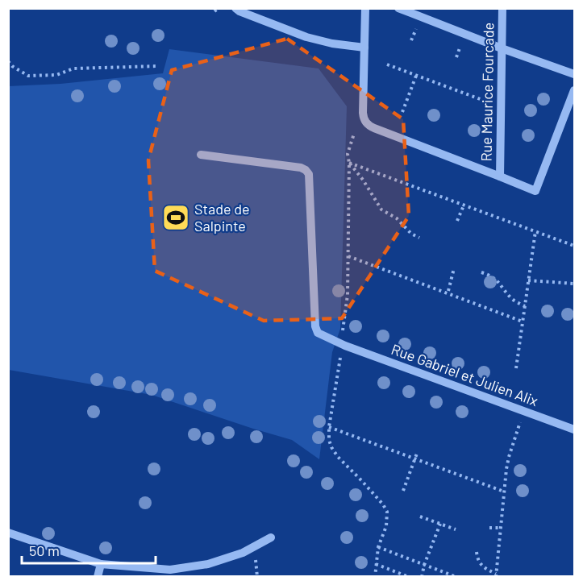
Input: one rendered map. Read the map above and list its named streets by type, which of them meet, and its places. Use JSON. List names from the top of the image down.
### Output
{
  "streets": {
    "street": ["Rue Maurice Fourcade", "Rue Gabriel et Julien Alix"]
  },
  "places": {
    "sports": ["Stade de Salpinte"]
  },
  "scale_bar": "50 m"
}
